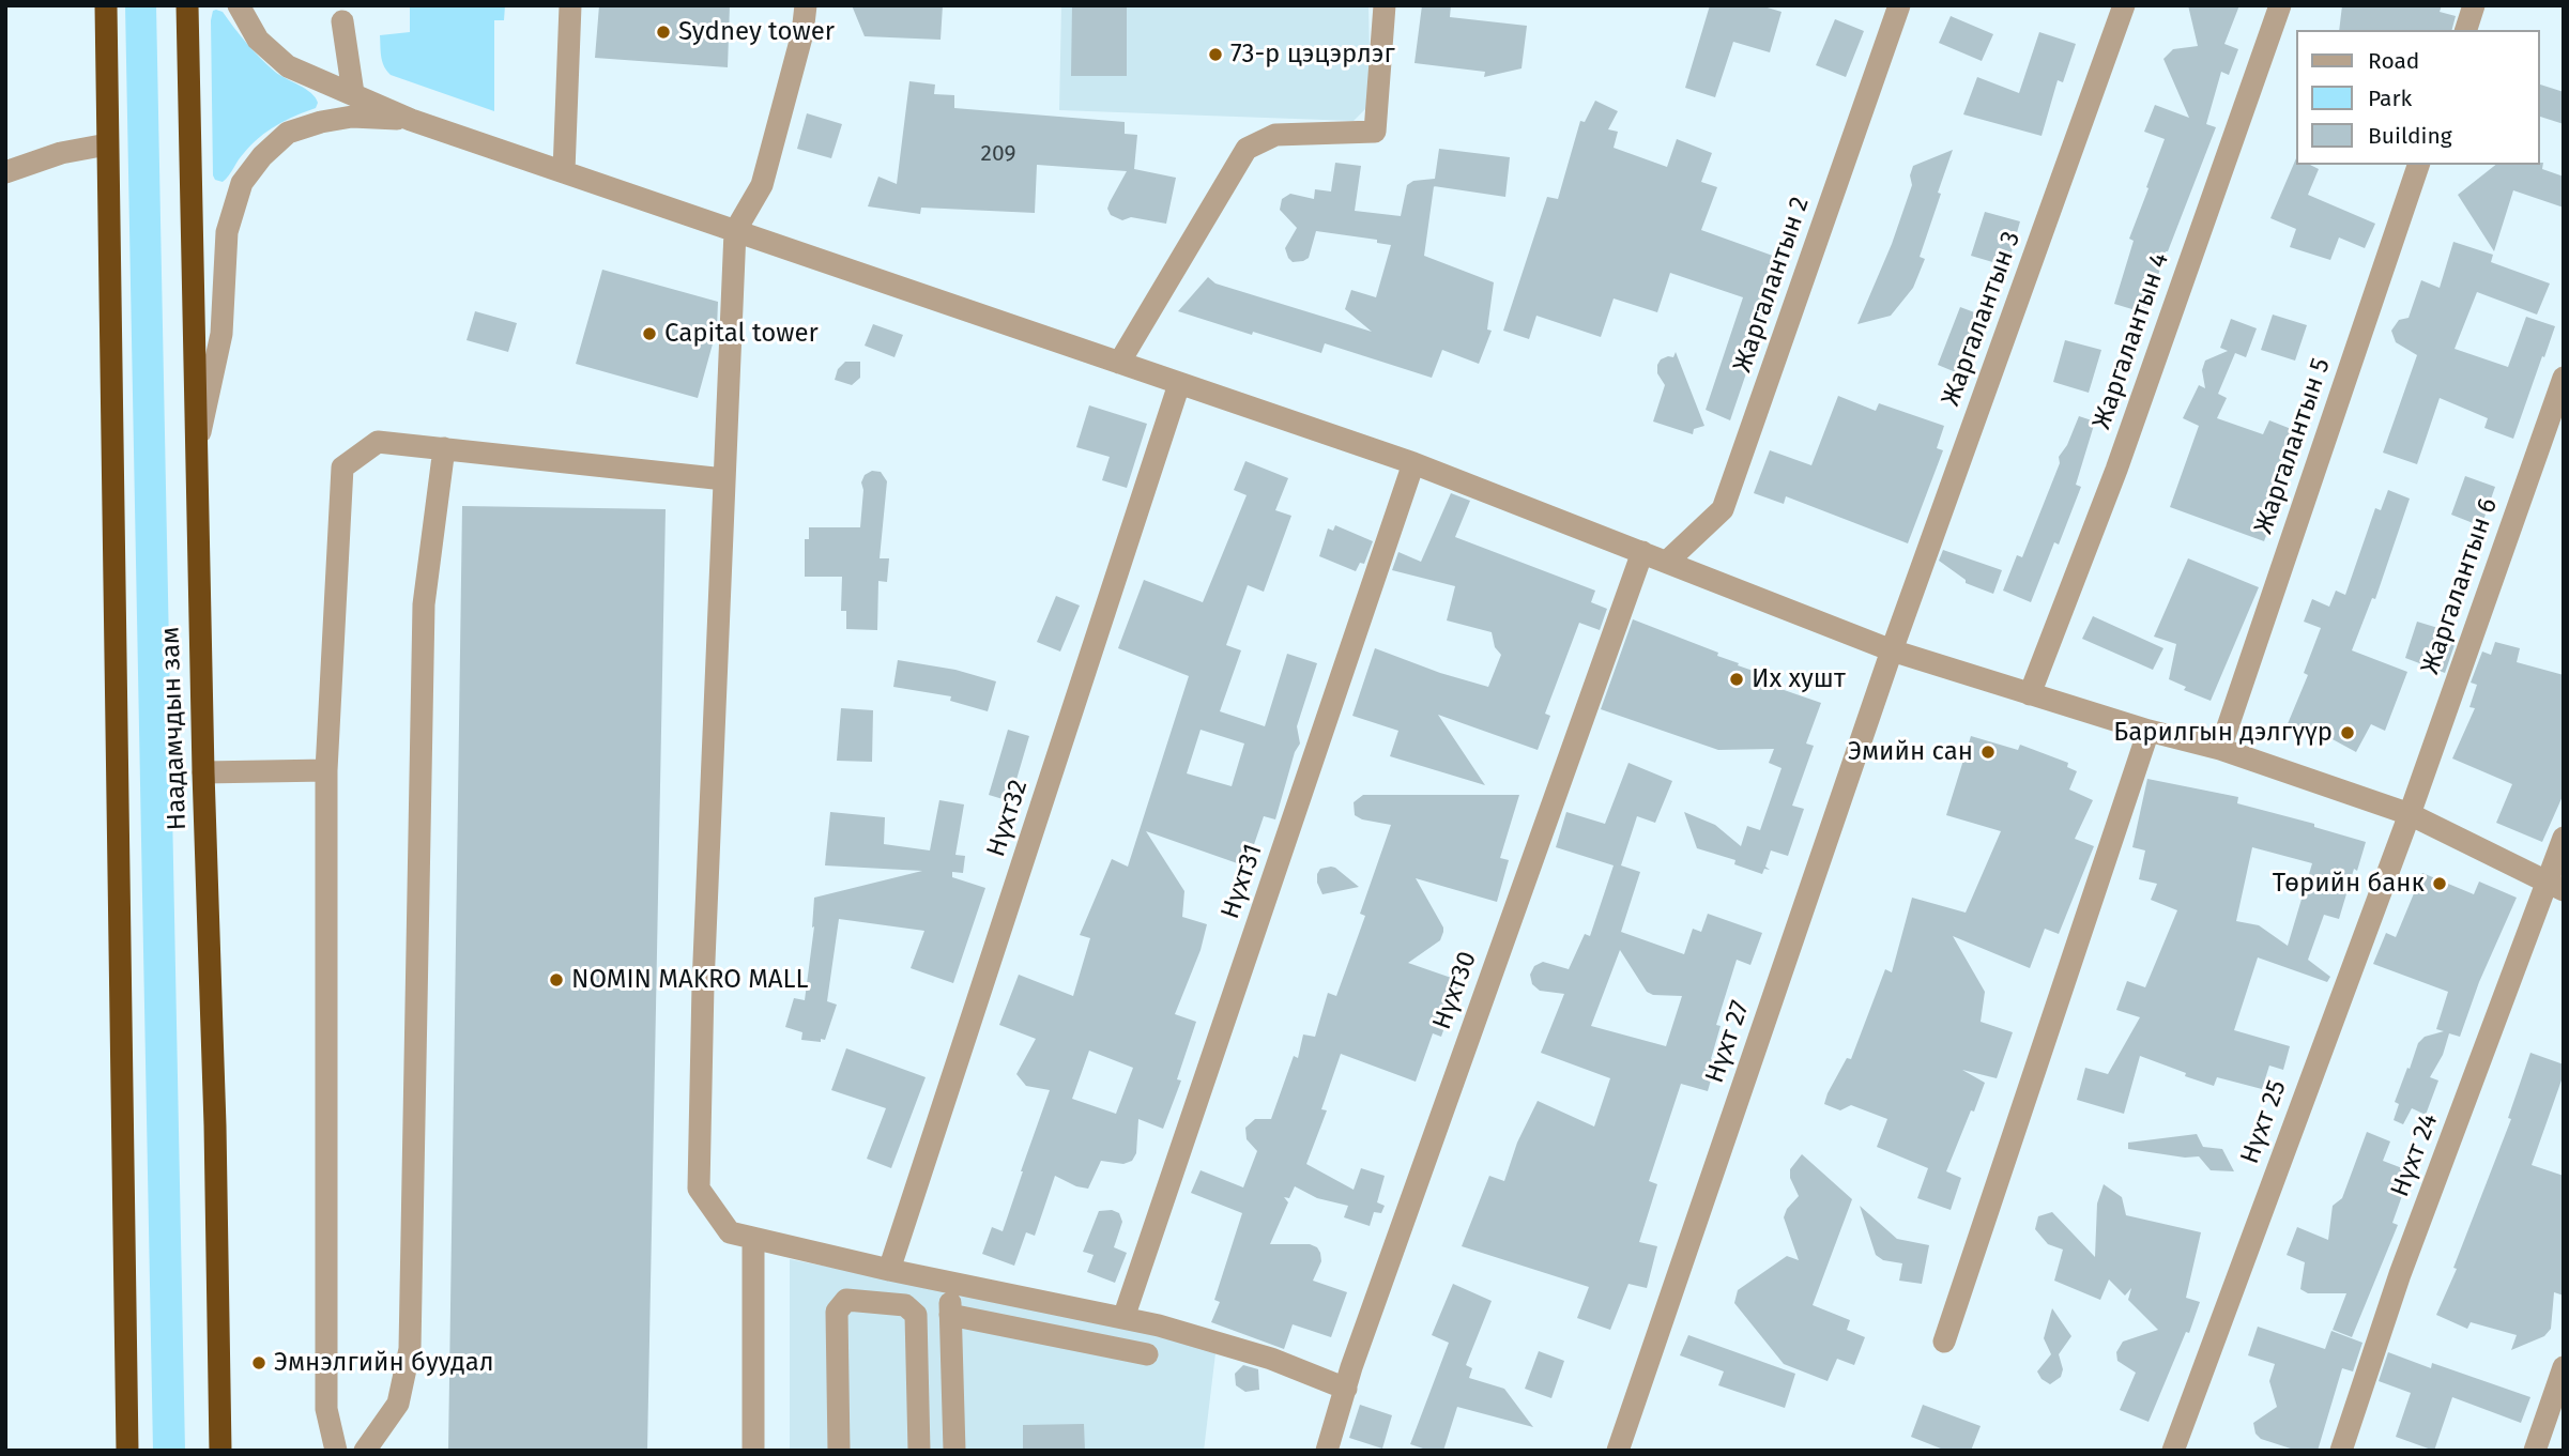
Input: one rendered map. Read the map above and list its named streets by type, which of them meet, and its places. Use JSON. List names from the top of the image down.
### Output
{
  "streets": {
    "highway": ["Наадамчдын зам"],
    "street": [
      "Жаргалантын 2",
      "Жаргалантын 3",
      "Жаргалантын 4",
      "Жаргалантын 5",
      "Жаргалантын 6",
      "Нүхт32",
      "Нүхт31",
      "Нүхт30",
      "Нүхт 27",
      "Нүхт 25",
      "Нүхт 24"
    ]
  },
  "crossings": [
    ["Жаргалантын 3", "Нүхт 27"],
    ["Жаргалантын 6", "Нүхт 25"]
  ],
  "places": [
    "Sydney tower",
    "73-р цэцэрлэг",
    "Capital tower",
    "Их хушт",
    "Барилгын дэлгүүр",
    "Эмийн сан",
    "Төрийн банк",
    "NOMIN MAKRO MALL",
    "Эмнэлгийн буудал"
  ],
  "house_numbers": ["209"],
  "legend": ["Road", "Park", "Building"]
}
